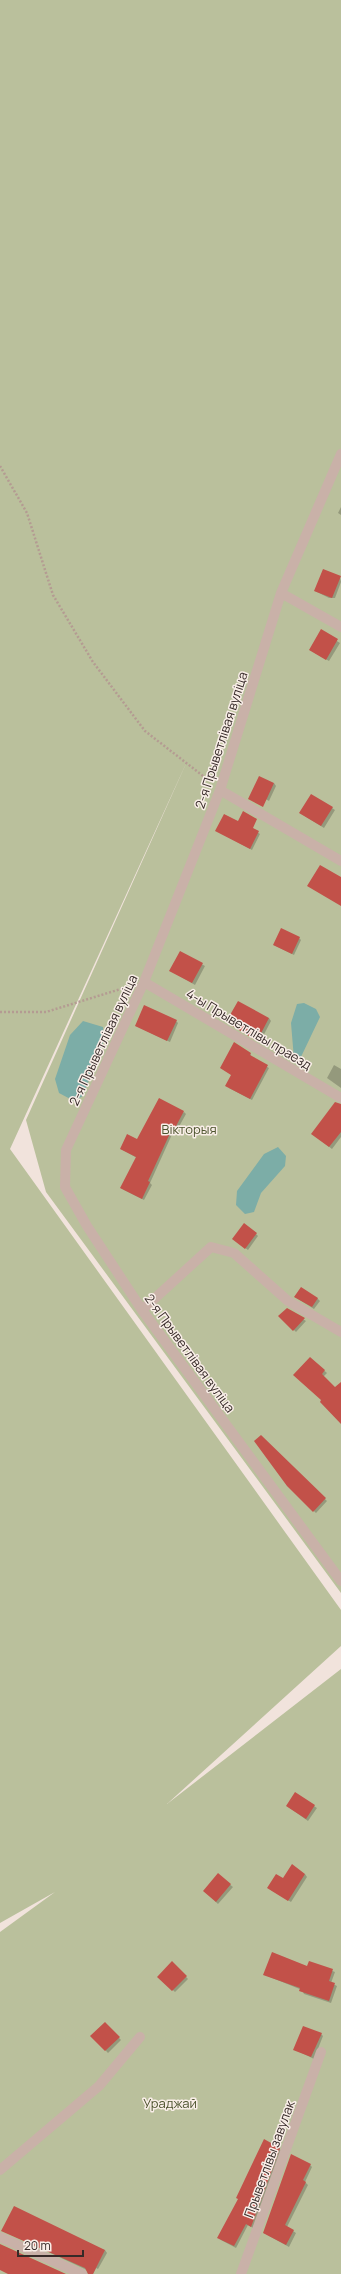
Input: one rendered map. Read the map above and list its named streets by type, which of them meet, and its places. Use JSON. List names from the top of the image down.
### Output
{
  "streets": {
    "lane": ["2-я Прыветлівая вуліца", "4-ы Прыветлівы праезд", "Прыветлівы завулак"]
  },
  "crossings": [
    ["2-я Прыветлівая вуліца", "4-ы Прыветлівы праезд"]
  ],
  "parks": ["Вікторыя", "Ураджай"],
  "scale_bar": "20 m"
}
